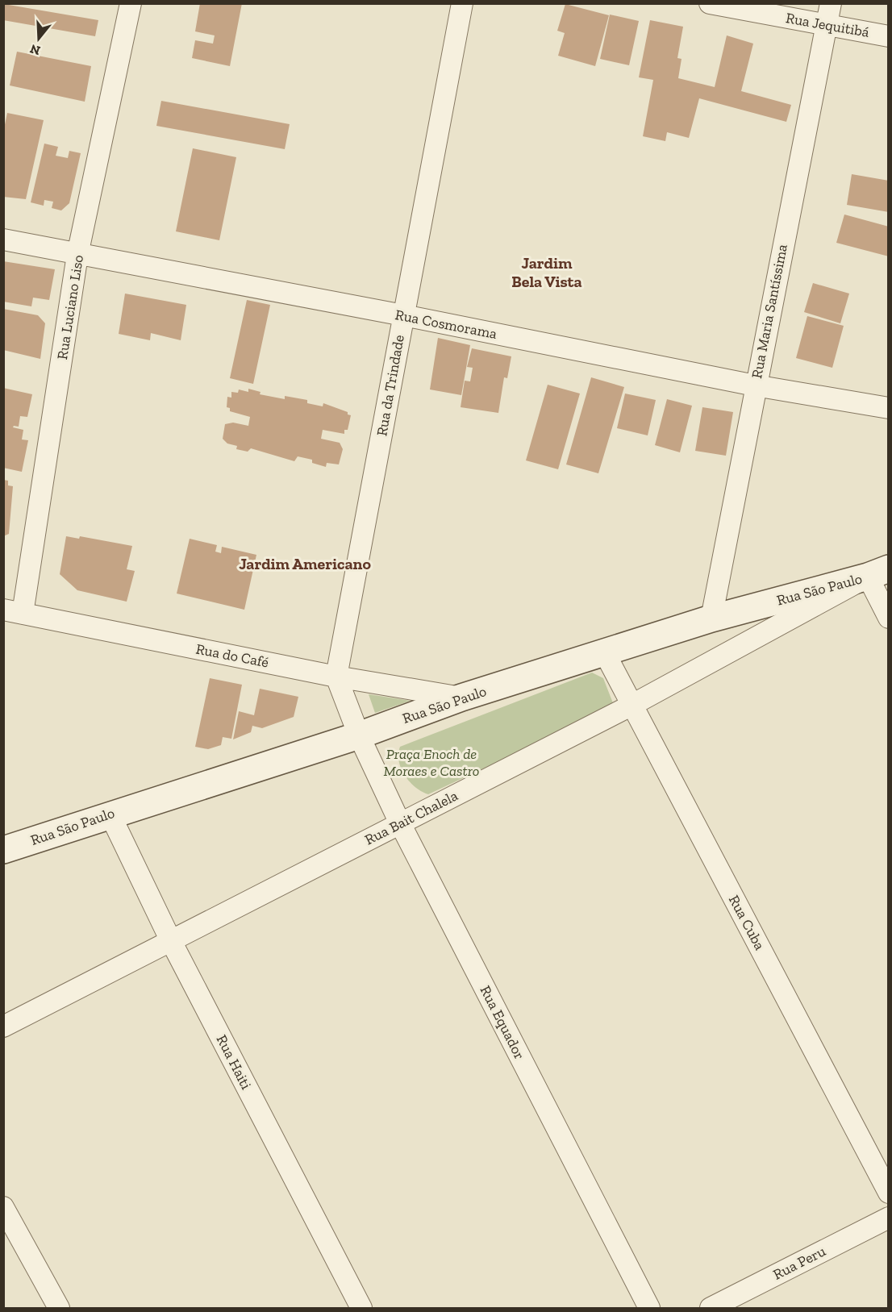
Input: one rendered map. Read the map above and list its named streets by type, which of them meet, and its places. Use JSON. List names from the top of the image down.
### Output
{
  "streets": {
    "main road": ["Rua São Paulo"],
    "street": [
      "Rua Jequitibá",
      "Rua Luciano Liso",
      "Rua Maria Santíssima",
      "Rua Cosmorama",
      "Rua da Trindade",
      "Rua do Café",
      "Rua Bait Chalela",
      "Rua Cuba",
      "Rua Equador",
      "Rua Haiti",
      "Rua Peru"
    ]
  },
  "crossings": [
    ["Rua Jequitibá", "Rua Maria Santíssima"],
    ["Rua Luciano Liso", "Rua Cosmorama"],
    ["Rua Luciano Liso", "Rua do Café"],
    ["Rua Maria Santíssima", "Rua Cosmorama"],
    ["Rua Maria Santíssima", "Rua São Paulo"],
    ["Rua Cosmorama", "Rua da Trindade"],
    ["Rua da Trindade", "Rua do Café"],
    ["Rua São Paulo", "Rua do Café"],
    ["Rua São Paulo", "Rua Bait Chalela"],
    ["Rua São Paulo", "Rua Cuba"],
    ["Rua São Paulo", "Rua Equador"],
    ["Rua São Paulo", "Rua Haiti"],
    ["Rua Bait Chalela", "Rua Cuba"],
    ["Rua Bait Chalela", "Rua Equador"],
    ["Rua Bait Chalela", "Rua Haiti"]
  ],
  "districts": ["Jardim Bela Vista", "Jardim Americano"],
  "parks": ["Praça Enoch de Moraes e Castro"],
  "north": "bottom"
}
